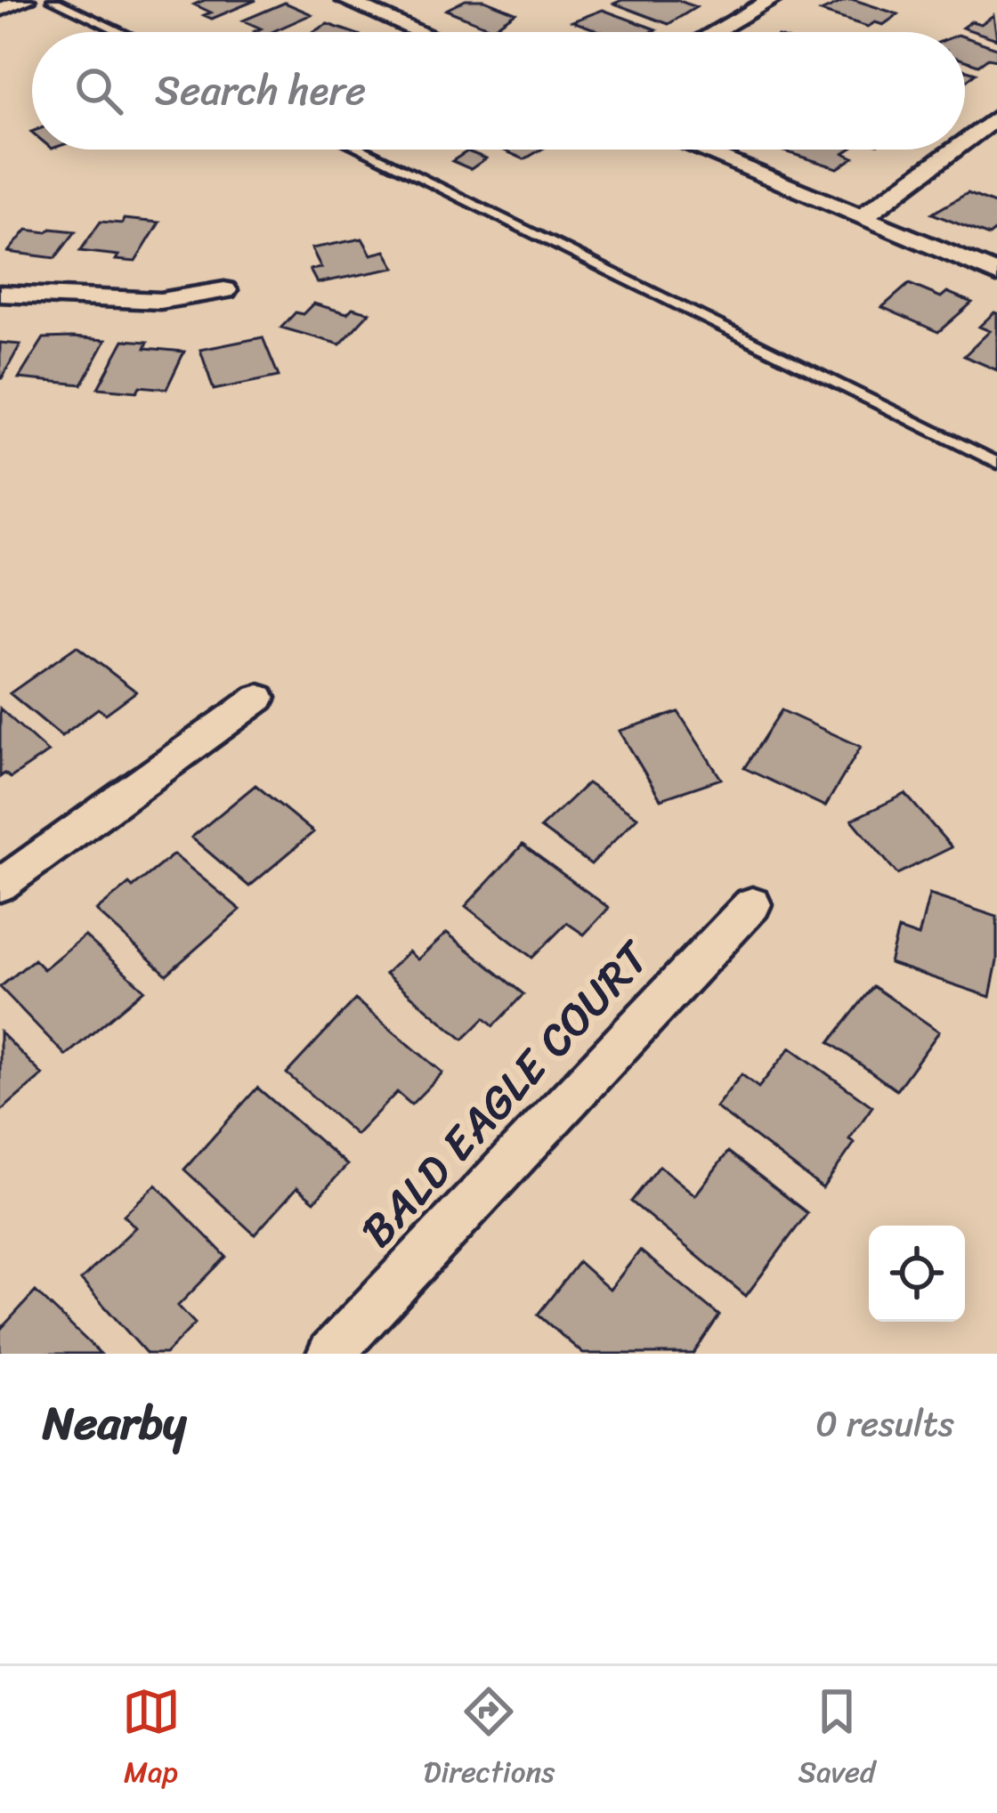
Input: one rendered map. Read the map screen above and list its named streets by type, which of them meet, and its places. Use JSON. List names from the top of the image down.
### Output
{
  "streets": {
    "street": ["BALD EAGLE COURT"]
  },
  "page": {
    "search": "Search here",
    "heading": ["Nearby", "0 results"],
    "nav": ["Map", "Directions", "Saved"]
  }
}
